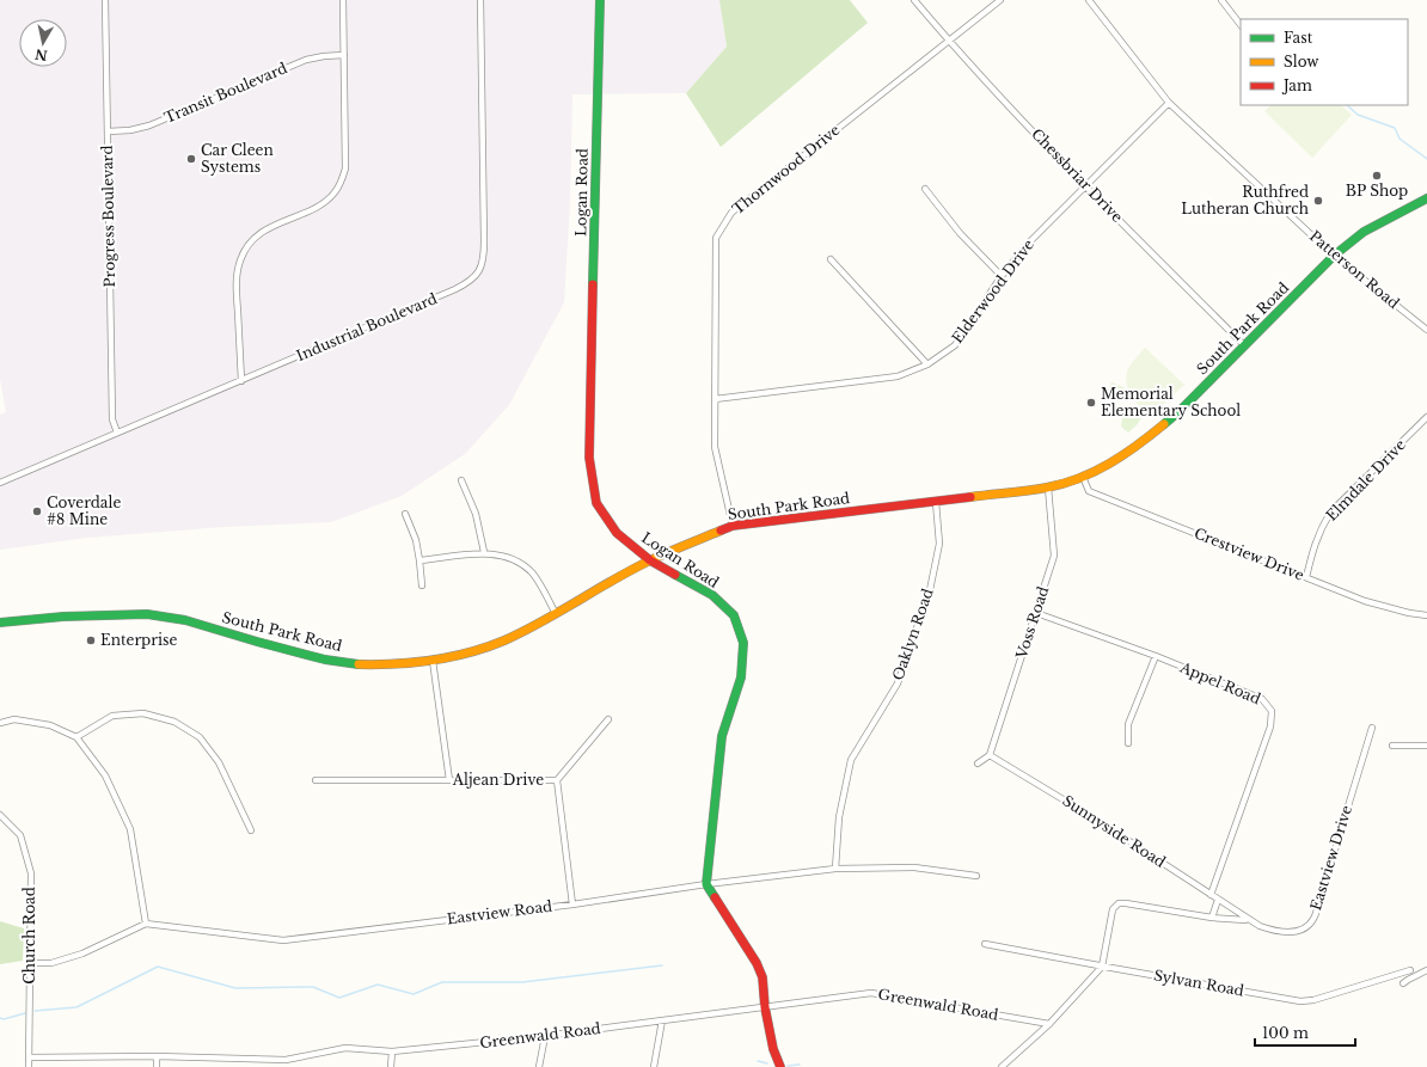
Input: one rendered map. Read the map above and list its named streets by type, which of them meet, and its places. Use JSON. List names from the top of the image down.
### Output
{
  "streets": {
    "main road": ["Logan Road", "South Park Road"],
    "street": [
      "Transit Boulevard",
      "Thornwood Drive",
      "Chessbriar Drive",
      "Progress Boulevard",
      "Patterson Road",
      "Elderwood Drive",
      "Industrial Boulevard",
      "Elmdale Drive",
      "Crestview Drive",
      "Voss Road",
      "Oaklyn Road",
      "Appel Road",
      "Aljean Drive",
      "Sunnyside Road",
      "Eastview Drive",
      "Eastview Road",
      "Church Road",
      "Sylvan Road",
      "Greenwald Road"
    ]
  },
  "crossings": [
    ["Transit Boulevard", "Progress Boulevard"],
    ["Thornwood Drive", "Chessbriar Drive"],
    ["Thornwood Drive", "Elderwood Drive"],
    ["Thornwood Drive", "South Park Road"],
    ["Chessbriar Drive", "Elderwood Drive"],
    ["Chessbriar Drive", "South Park Road"],
    ["Logan Road", "South Park Road"],
    ["Logan Road", "Eastview Road"],
    ["Progress Boulevard", "Industrial Boulevard"],
    ["Patterson Road", "Elderwood Drive"],
    ["Patterson Road", "South Park Road"],
    ["South Park Road", "Crestview Drive"],
    ["South Park Road", "Voss Road"],
    ["South Park Road", "Oaklyn Road"],
    ["Elmdale Drive", "Crestview Drive"],
    ["Voss Road", "Appel Road"],
    ["Voss Road", "Sunnyside Road"],
    ["Oaklyn Road", "Eastview Road"],
    ["Appel Road", "Sunnyside Road"],
    ["Aljean Drive", "Eastview Road"],
    ["Sunnyside Road", "Eastview Drive"],
    ["Church Road", "Greenwald Road"]
  ],
  "places": [
    "Car Cleen Systems",
    "BP Shop",
    "Ruthfred Lutheran Church",
    "Memorial Elementary School",
    "Coverdale #8 Mine",
    "Enterprise"
  ],
  "legend": ["Fast", "Slow", "Jam"],
  "scale_bar": "100 m",
  "north": "bottom"
}
